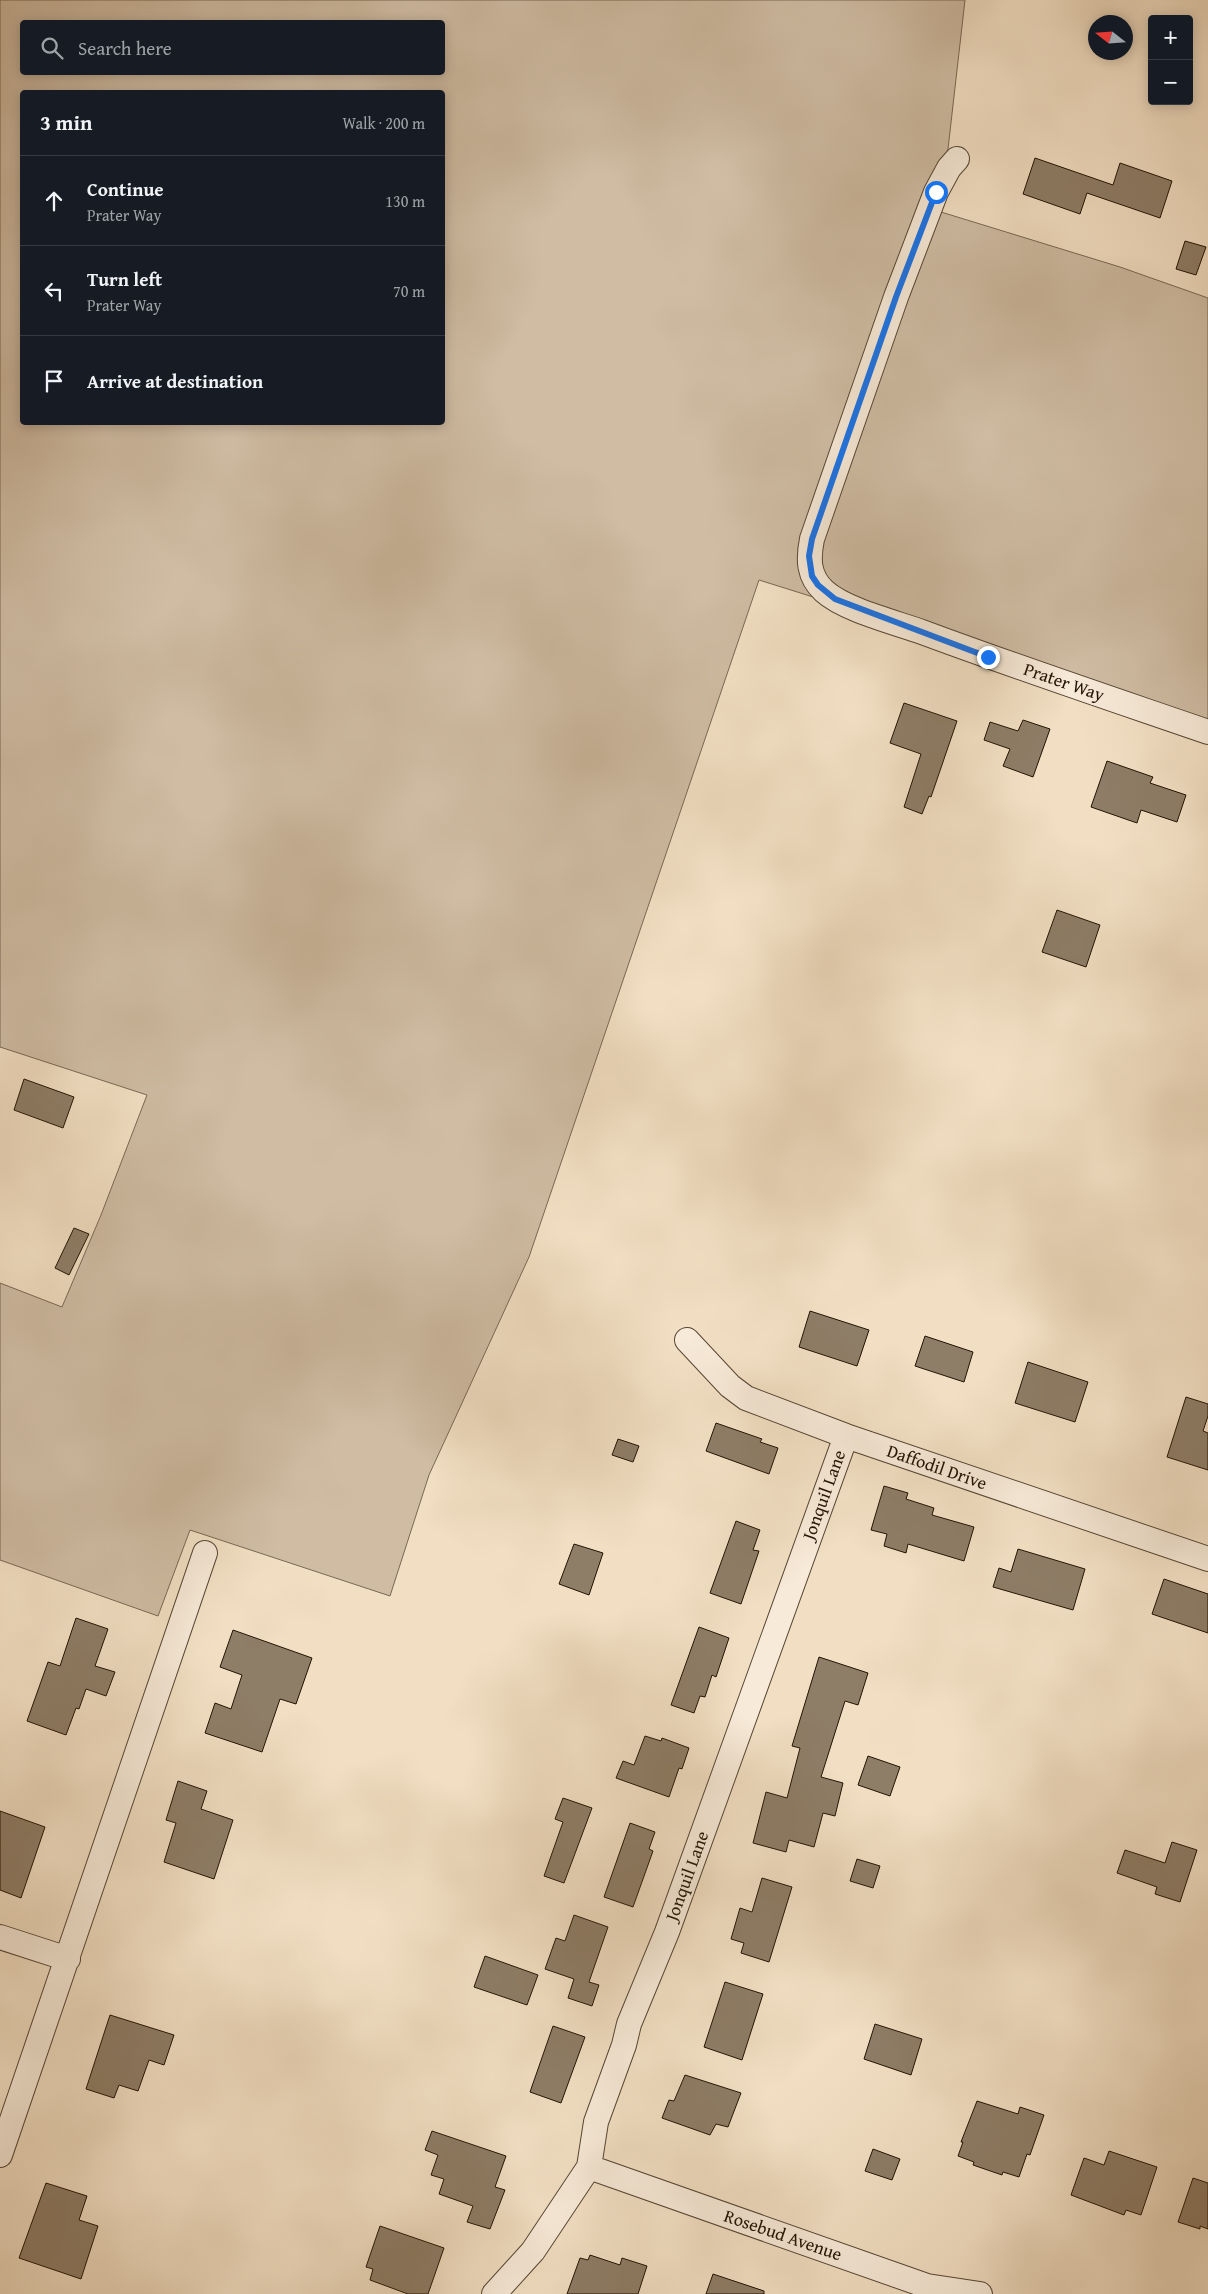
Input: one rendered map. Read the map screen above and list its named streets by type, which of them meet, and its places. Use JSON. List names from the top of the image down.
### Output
{
  "streets": {
    "street": [
      "Prater Way",
      "Daffodil Drive",
      "Jonquil Lane",
      "Rosebud Avenue"
    ]
  },
  "crossings": [
    ["Daffodil Drive", "Jonquil Lane"],
    ["Jonquil Lane", "Rosebud Avenue"]
  ],
  "north": "left",
  "page": {
    "map_buttons": ["+", "−"],
    "search": "Search here",
    "heading": ["3 min", "Walk · 200 m"],
    "list": [
      ["Continue", "Prater Way", "130 m"],
      ["Turn left", "Prater Way", "70 m"],
      "Arrive at destination"
    ]
  }
}
